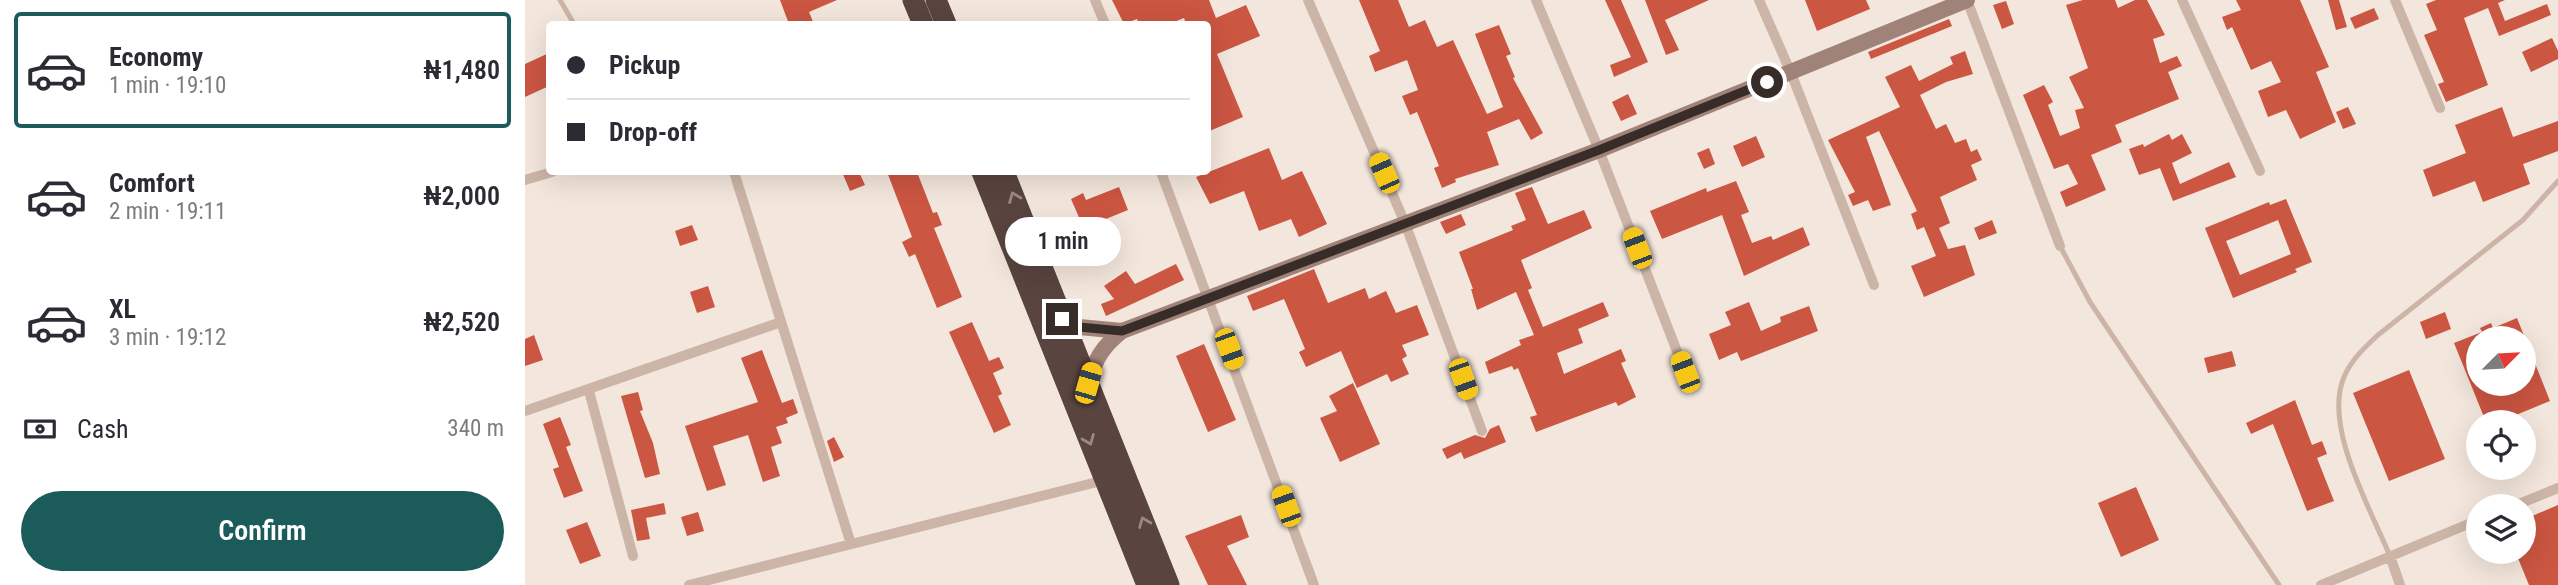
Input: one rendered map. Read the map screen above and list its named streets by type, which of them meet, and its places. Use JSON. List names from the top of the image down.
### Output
{
  "north": "top right",
  "page": {
    "list": [
      {
        "name": "Economy",
        "note": "1 min · 19:10",
        "value": "₦1,480"
      },
      {
        "name": "Comfort",
        "note": "2 min · 19:11",
        "value": "₦2,000"
      },
      {
        "name": "XL",
        "note": "3 min · 19:12",
        "value": "₦2,520"
      }
    ],
    "banner": ["Pickup", "Drop-off"],
    "bubble": "1 min",
    "pay": ["Cash", "340 m"],
    "buttons": "Confirm"
  }
}
